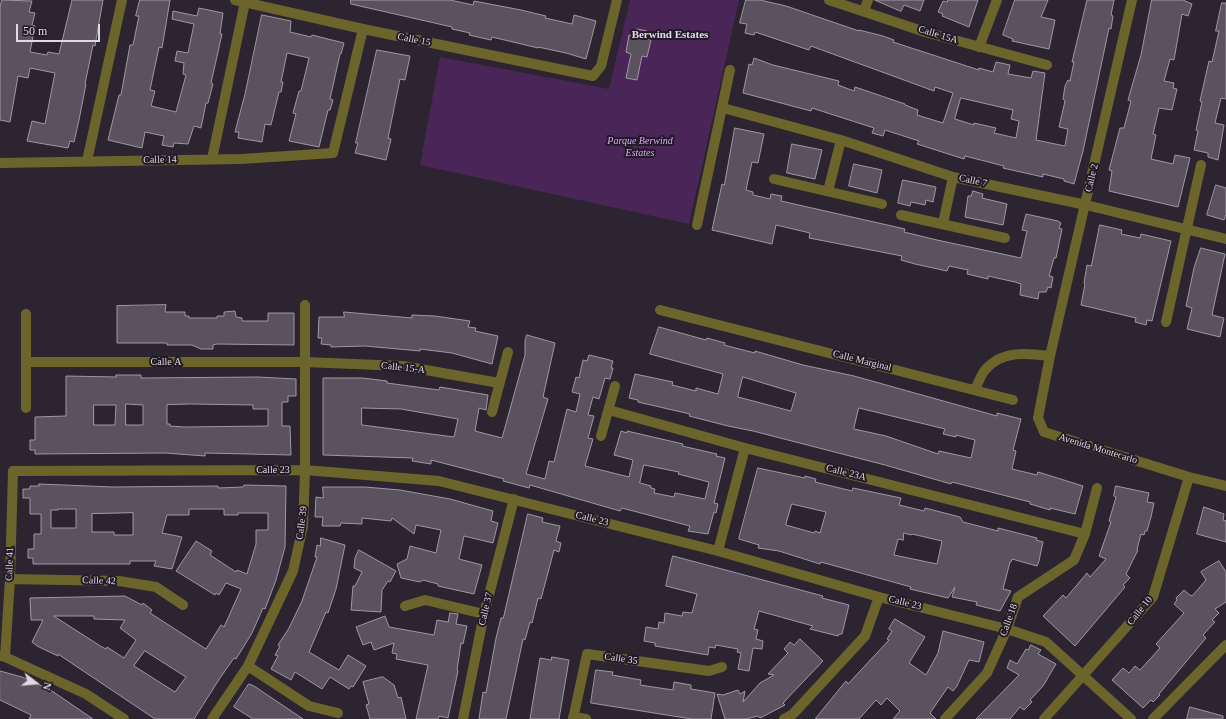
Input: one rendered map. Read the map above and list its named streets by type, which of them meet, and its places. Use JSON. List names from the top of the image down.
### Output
{
  "streets": {
    "street": [
      "Calle 15A",
      "Calle 15",
      "Calle 14",
      "Calle 2",
      "Calle 7",
      "Calle Marginal",
      "Calle A",
      "Calle 15-A",
      "Avenida Montecarlo",
      "Calle 23",
      "Calle 23A",
      "Calle 39",
      "Calle 41",
      "Calle 42",
      "Calle 37",
      "Calle 10",
      "Calle 18",
      "Calle 35"
    ]
  },
  "crossings": [
    ["Calle 15", "Calle 14"],
    ["Calle 2", "Calle 7"],
    ["Calle 2", "Avenida Montecarlo"],
    ["Calle A", "Calle 15-A"],
    ["Calle A", "Calle 39"],
    ["Calle 15-A", "Calle 39"],
    ["Avenida Montecarlo", "Calle 10"],
    ["Calle 23", "Calle 39"],
    ["Calle 23", "Calle 41"],
    ["Calle 23", "Calle 37"],
    ["Calle 23", "Calle 10"],
    ["Calle 23", "Calle 18"],
    ["Calle 23A", "Calle 18"],
    ["Calle 41", "Calle 42"]
  ],
  "districts": ["Berwind Estates"],
  "parks": ["Parque Berwind Estates"],
  "scale_bar": "50 m",
  "north": "right"
}
